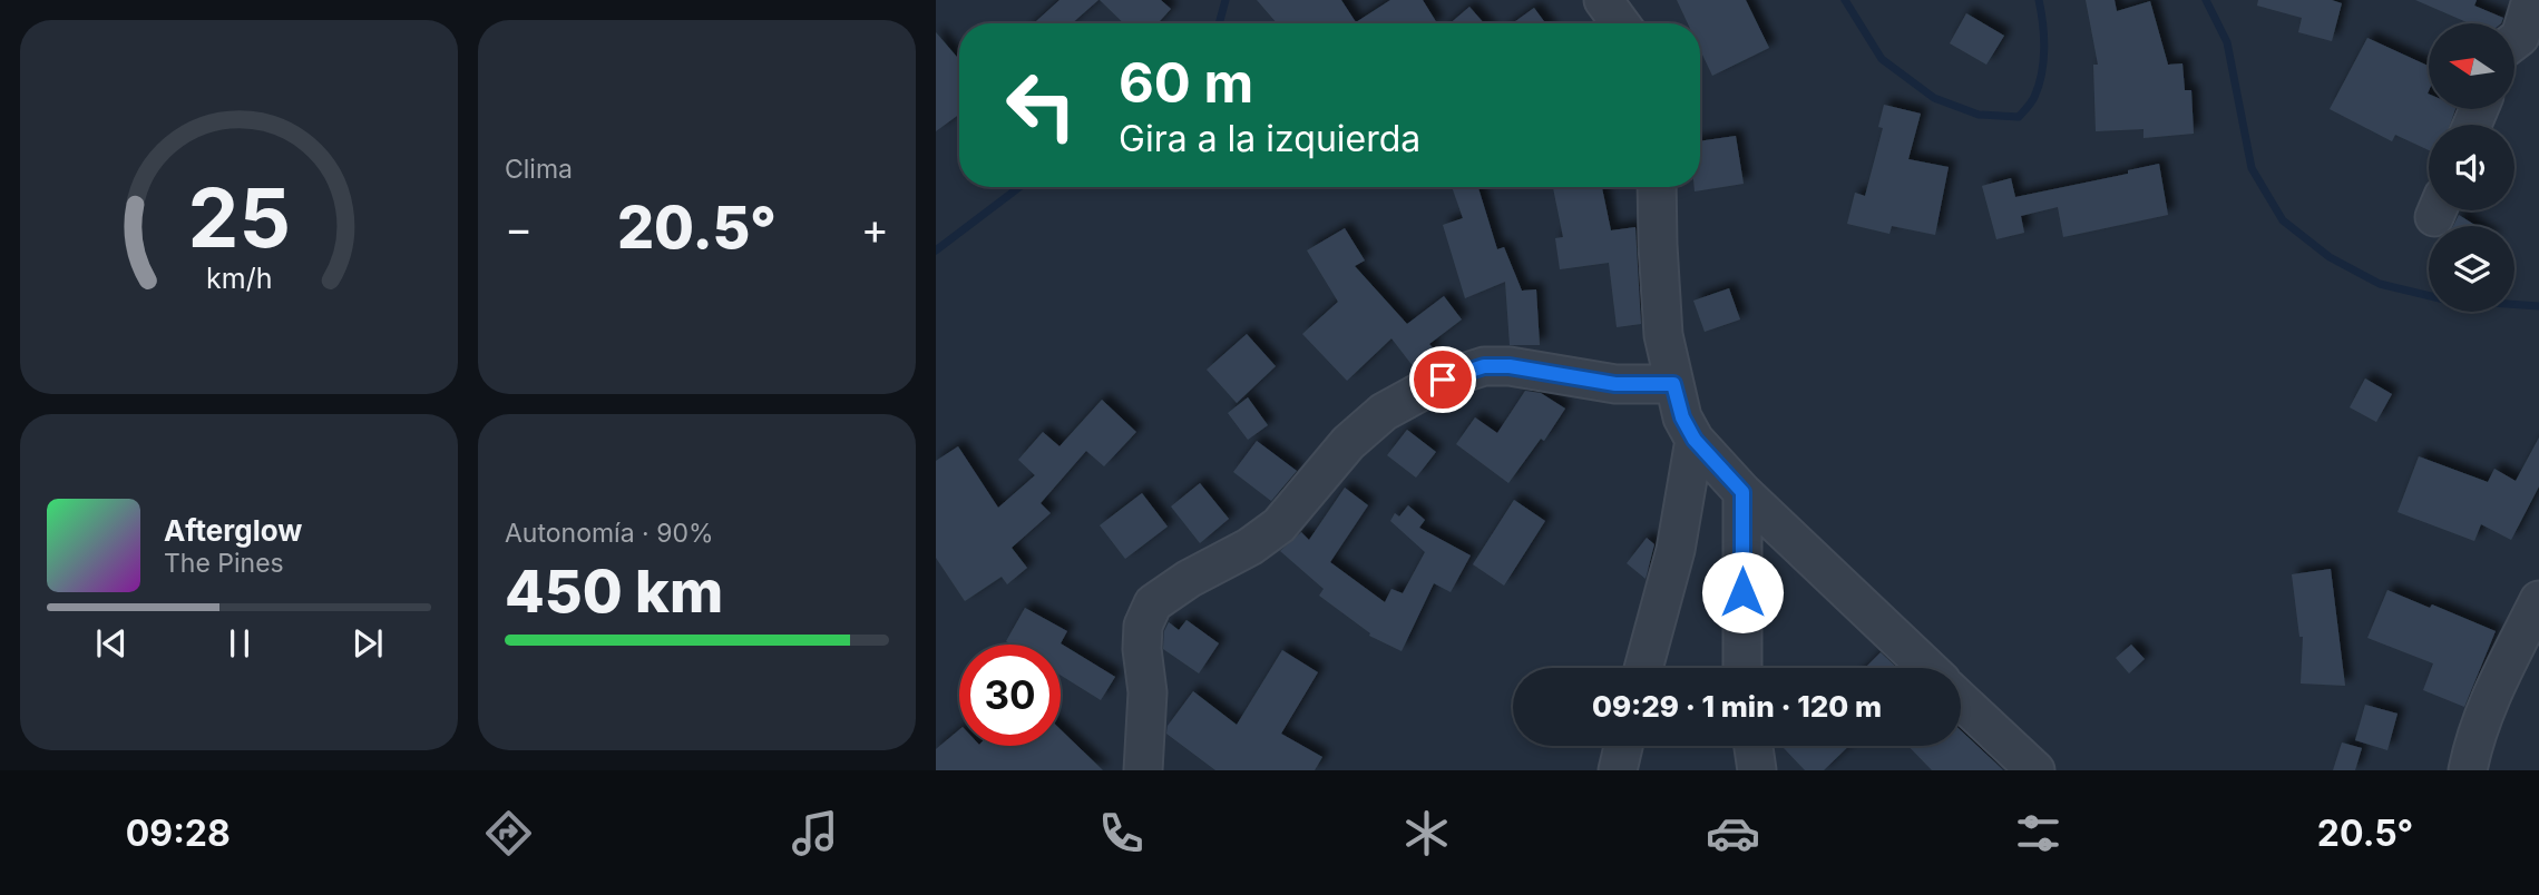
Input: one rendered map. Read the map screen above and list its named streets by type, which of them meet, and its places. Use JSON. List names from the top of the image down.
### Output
{
  "north": "left",
  "page": {
    "tile": [
      "Clima",
      ["Autonomía · 90%", "450 km"]
    ],
    "turn": ["60 m", "Gira a la izquierda"],
    "heat": ["−", "20.5°", "+"],
    "song": ["Afterglow", "The Pines"],
    "limit": "30",
    "trip": "09:29 · 1 min · 120 m",
    "tabs": ["09:28", "20.5°"],
    "gauge": ["25", "km/h"]
  }
}
